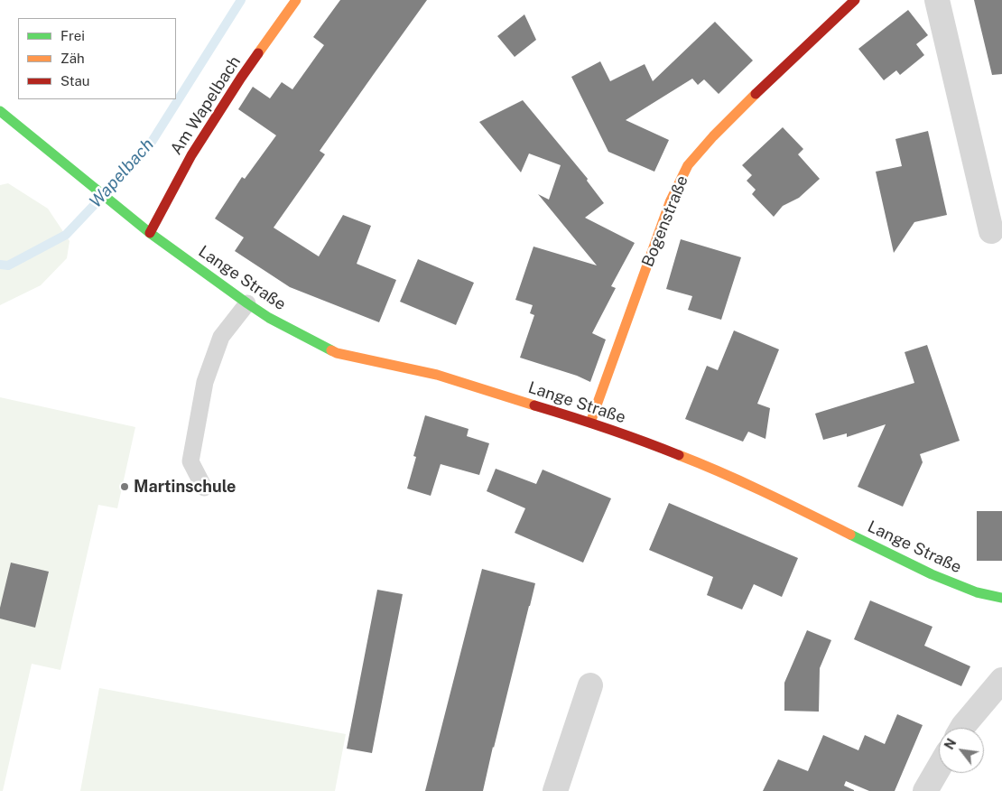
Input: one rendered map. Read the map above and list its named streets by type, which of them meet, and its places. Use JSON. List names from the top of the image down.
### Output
{
  "streets": {
    "main road": ["Am Wapelbach", "Bogenstraße", "Lange Straße"]
  },
  "crossings": [
    ["Am Wapelbach", "Lange Straße"],
    ["Bogenstraße", "Lange Straße"]
  ],
  "water": ["Wapelbach"],
  "places": ["Martinschule"],
  "legend": ["Frei", "Zäh", "Stau"],
  "north": "top left"
}
